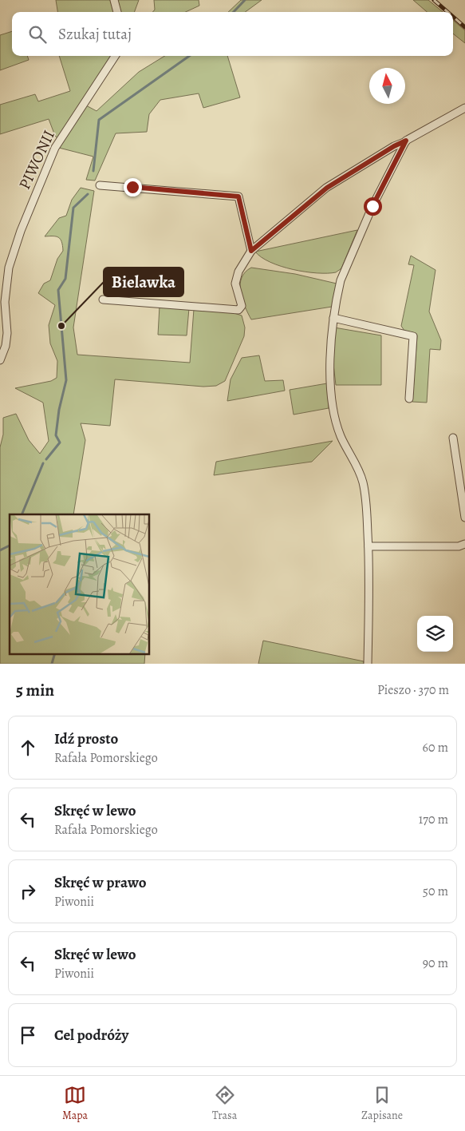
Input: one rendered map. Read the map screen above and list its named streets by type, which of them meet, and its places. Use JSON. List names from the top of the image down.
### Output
{
  "streets": {
    "street": ["PIWONII"]
  },
  "places": ["Bielawka"],
  "north": "top",
  "page": {
    "search": "Szukaj tutaj",
    "heading": ["5 min", "Pieszo · 370 m"],
    "list": [
      ["Idź prosto", "Rafała Pomorskiego", "60 m"],
      ["Skręć w lewo", "Rafała Pomorskiego", "170 m"],
      ["Skręć w prawo", "Piwonii", "50 m"],
      ["Skręć w lewo", "Piwonii", "90 m"],
      "Cel podróży"
    ],
    "nav": ["Mapa", "Trasa", "Zapisane"]
  }
}
